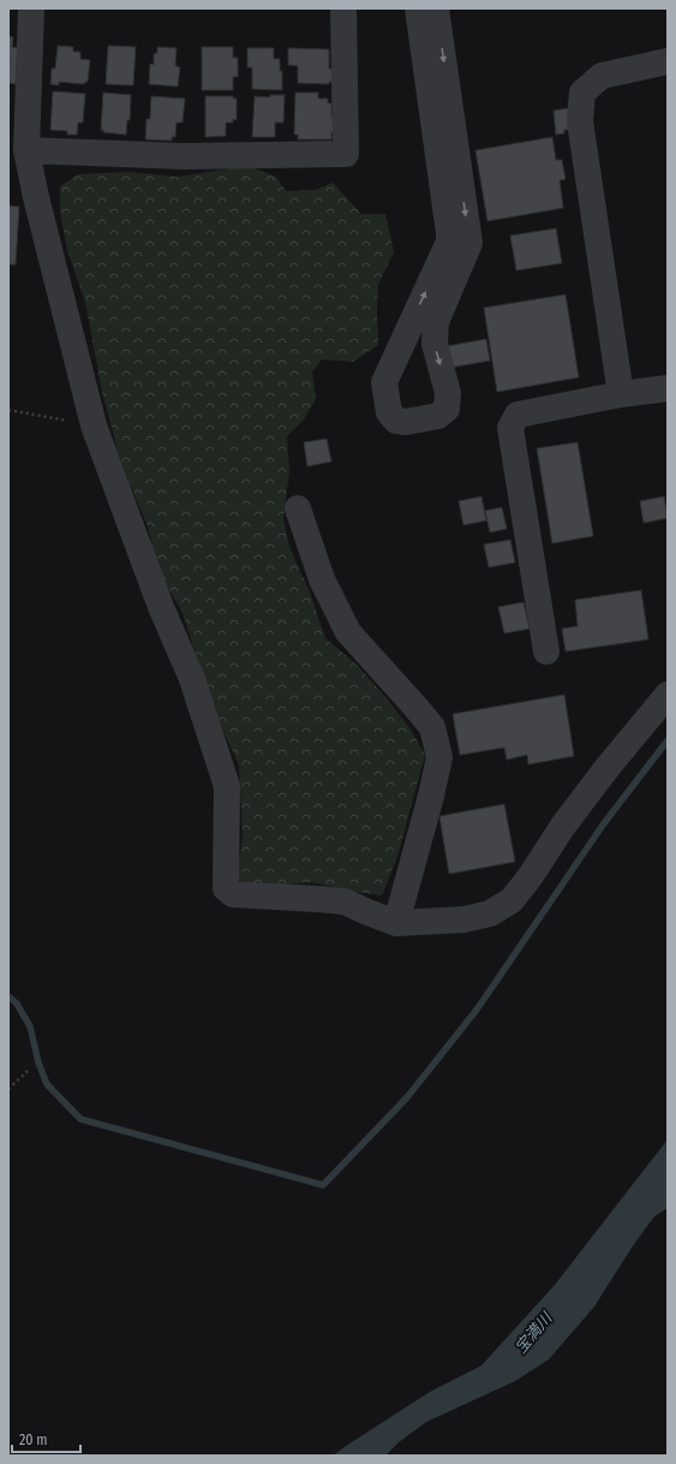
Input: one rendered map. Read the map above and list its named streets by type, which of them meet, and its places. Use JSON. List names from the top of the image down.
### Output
{
  "water": ["宝満川"],
  "scale_bar": "20 m"
}
